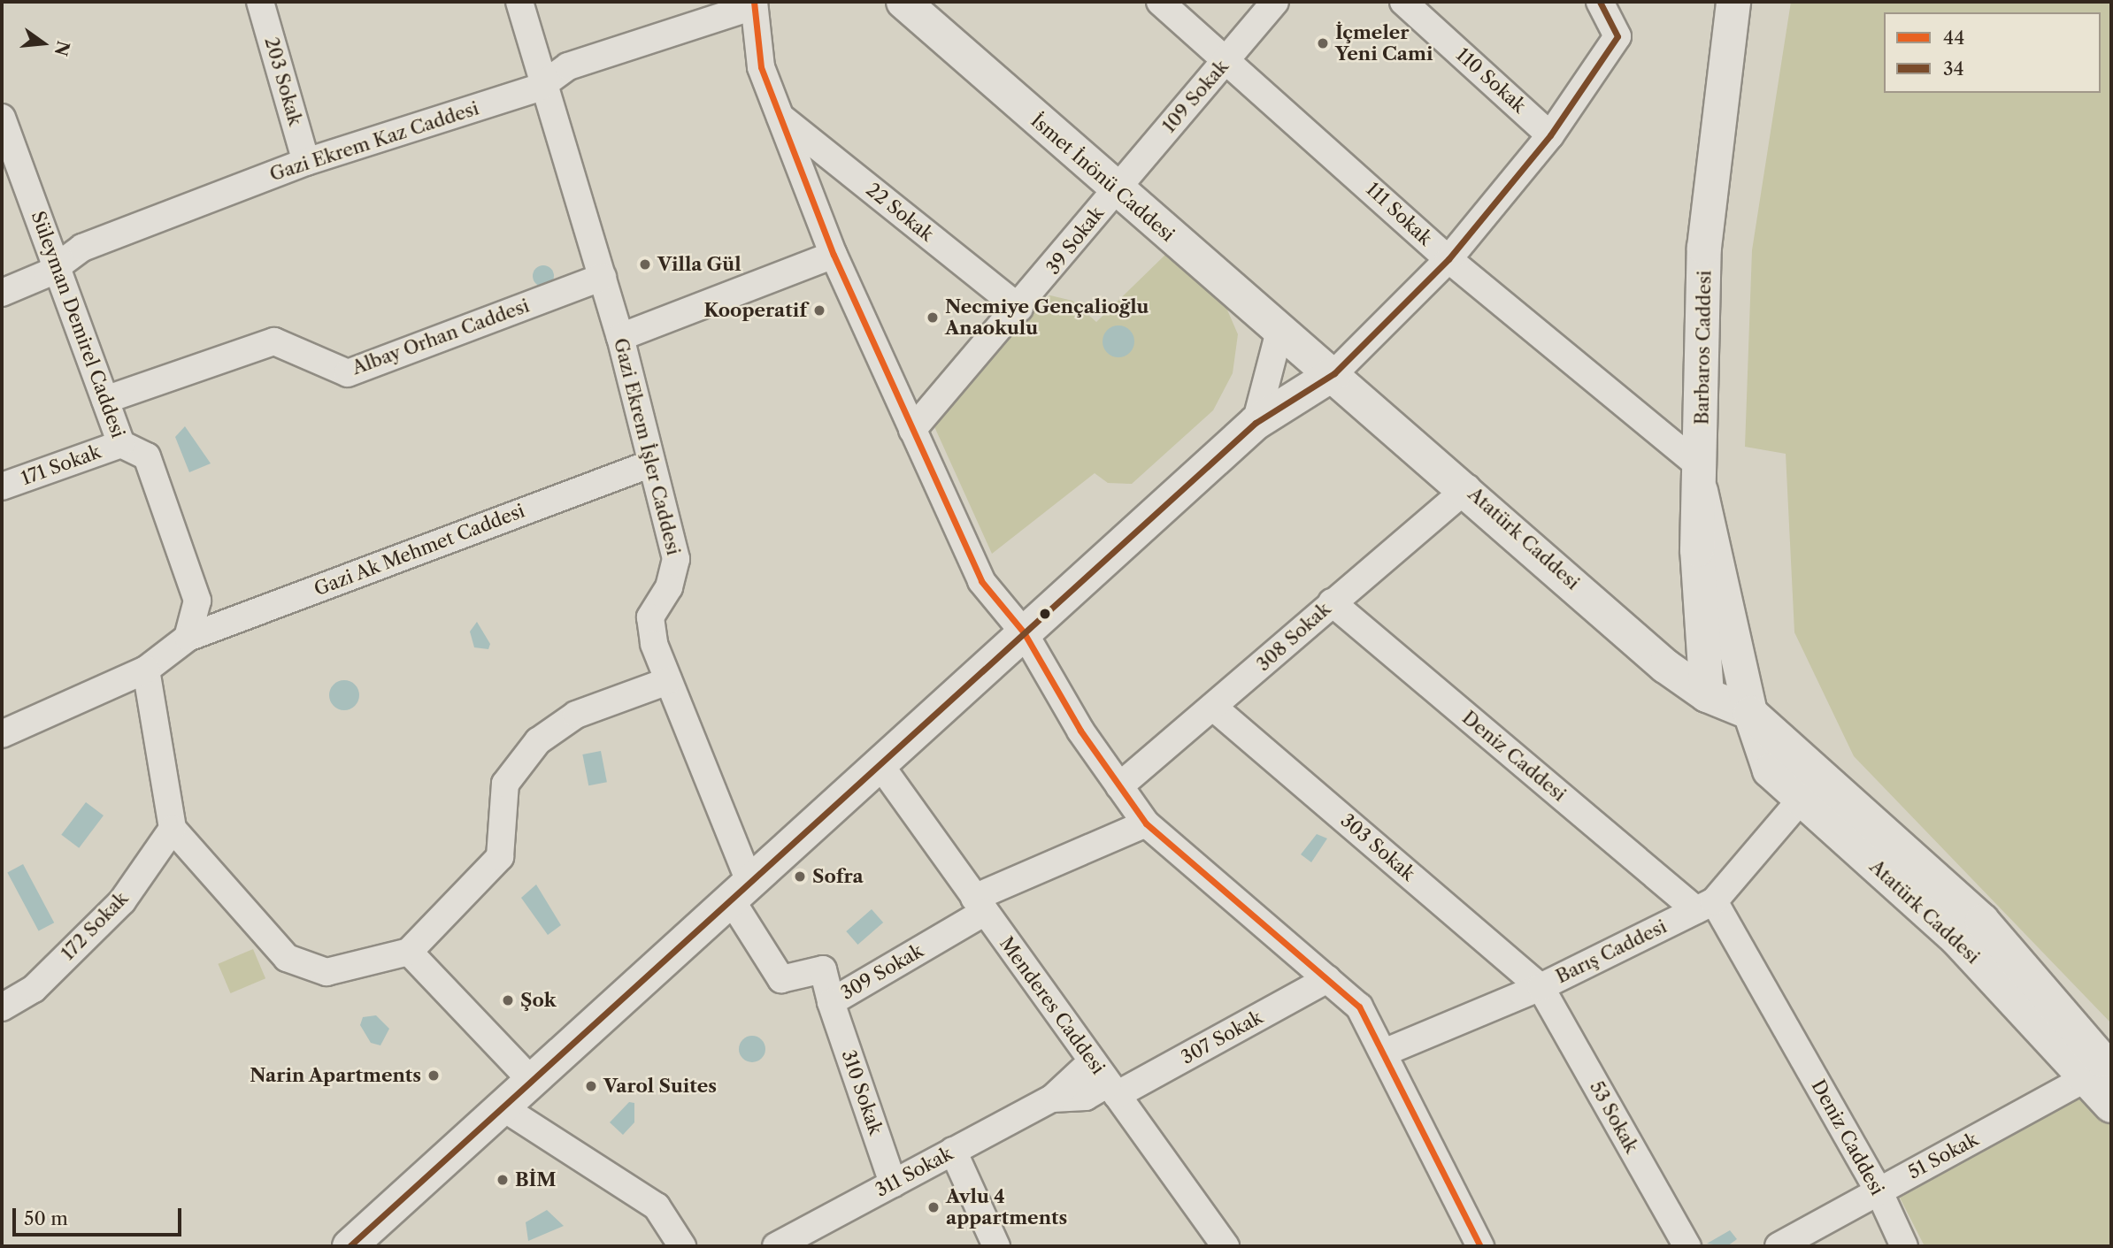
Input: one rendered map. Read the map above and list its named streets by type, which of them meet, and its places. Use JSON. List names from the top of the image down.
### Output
{
  "streets": {
    "street": [
      "110 Sokak",
      "203 Sokak",
      "109 Sokak",
      "Gazi Ekrem Kaz Caddesi",
      "İsmet İnönü Caddesi",
      "22 Sokak",
      "111 Sokak",
      "39 Sokak",
      "Süleyman Demirel Caddesi",
      "Albay Orhan Caddesi",
      "Barbaros Caddesi",
      "Gazi Ekrem İşler Caddesi",
      "171 Sokak",
      "Atatürk Caddesi",
      "Gazi Ak Mehmet Caddesi",
      "308 Sokak",
      "Deniz Caddesi",
      "303 Sokak",
      "172 Sokak",
      "Barış Caddesi",
      "309 Sokak",
      "Menderes Caddesi",
      "307 Sokak",
      "310 Sokak",
      "53 Sokak",
      "51 Sokak",
      "311 Sokak"
    ]
  },
  "crossings": [
    ["203 Sokak", "Gazi Ekrem Kaz Caddesi"],
    ["109 Sokak", "İsmet İnönü Caddesi"],
    ["109 Sokak", "111 Sokak"],
    ["109 Sokak", "39 Sokak"],
    ["Gazi Ekrem Kaz Caddesi", "Süleyman Demirel Caddesi"],
    ["Gazi Ekrem Kaz Caddesi", "Gazi Ekrem İşler Caddesi"],
    ["İsmet İnönü Caddesi", "39 Sokak"],
    ["İsmet İnönü Caddesi", "Atatürk Caddesi"],
    ["22 Sokak", "39 Sokak"],
    ["111 Sokak", "Barbaros Caddesi"],
    ["111 Sokak", "Atatürk Caddesi"],
    ["Süleyman Demirel Caddesi", "Albay Orhan Caddesi"],
    ["Süleyman Demirel Caddesi", "171 Sokak"],
    ["Süleyman Demirel Caddesi", "Gazi Ak Mehmet Caddesi"],
    ["Albay Orhan Caddesi", "Gazi Ekrem İşler Caddesi"],
    ["Barbaros Caddesi", "Atatürk Caddesi"],
    ["Gazi Ekrem İşler Caddesi", "Gazi Ak Mehmet Caddesi"],
    ["Gazi Ekrem İşler Caddesi", "309 Sokak"],
    ["Atatürk Caddesi", "308 Sokak"],
    ["Atatürk Caddesi", "Barış Caddesi"],
    ["Atatürk Caddesi", "51 Sokak"],
    ["308 Sokak", "Deniz Caddesi"],
    ["308 Sokak", "303 Sokak"],
    ["Deniz Caddesi", "Barış Caddesi"],
    ["Deniz Caddesi", "51 Sokak"],
    ["303 Sokak", "Barış Caddesi"],
    ["303 Sokak", "53 Sokak"],
    ["Barış Caddesi", "53 Sokak"],
    ["309 Sokak", "Menderes Caddesi"],
    ["309 Sokak", "310 Sokak"],
    ["Menderes Caddesi", "307 Sokak"],
    ["307 Sokak", "311 Sokak"],
    ["310 Sokak", "311 Sokak"]
  ],
  "places": [
    "İçmeler Yeni Cami",
    "Villa Gül",
    "Kooperatif",
    "Necmiye Gençalioğlu Anaokulu",
    "Sofra",
    "Şok",
    "Narin Apartments",
    "Varol Suites",
    "BİM",
    "Avlu 4 appartments"
  ],
  "lines": ["transit line 44", "transit line 34"],
  "legend": ["44", "34"],
  "scale_bar": "50 m",
  "north": "right"
}
